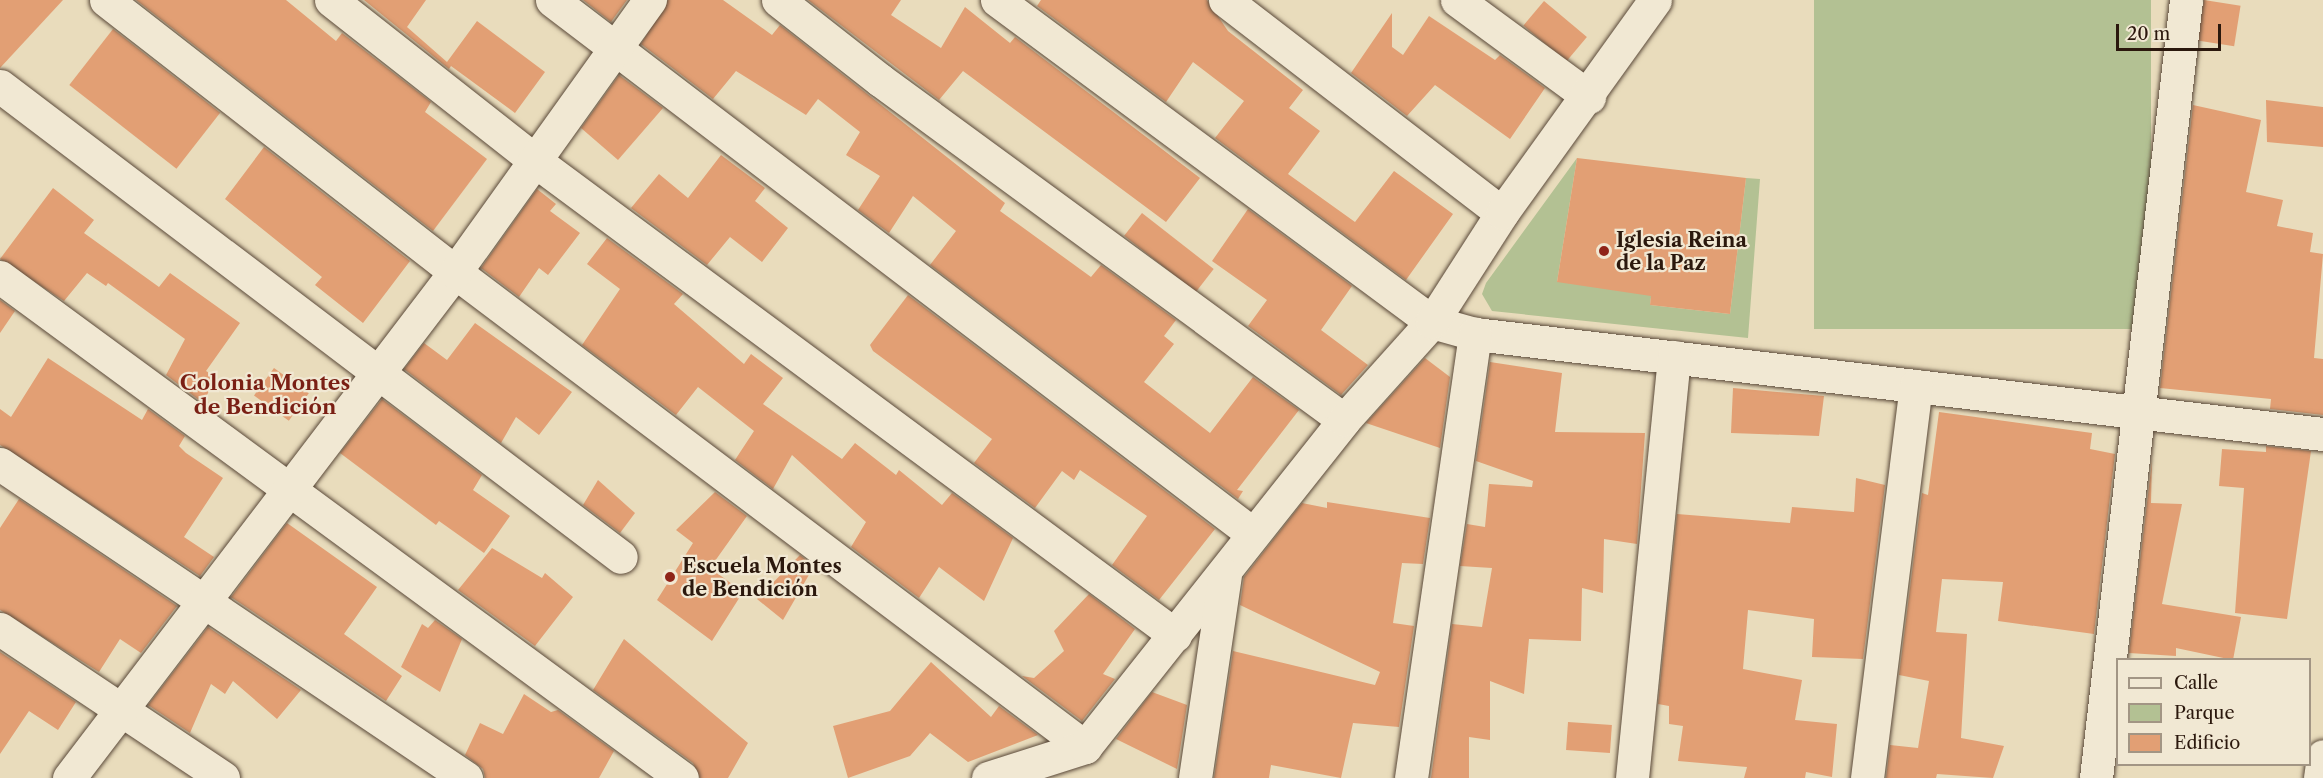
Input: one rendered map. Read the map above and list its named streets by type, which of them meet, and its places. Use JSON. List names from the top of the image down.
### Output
{
  "districts": ["Colonia Montes de Bendición"],
  "places": ["Iglesia Reina de la Paz", "Escuela Montes de Bendición"],
  "legend": ["Calle", "Parque", "Edificio"],
  "scale_bar": "20 m"
}
